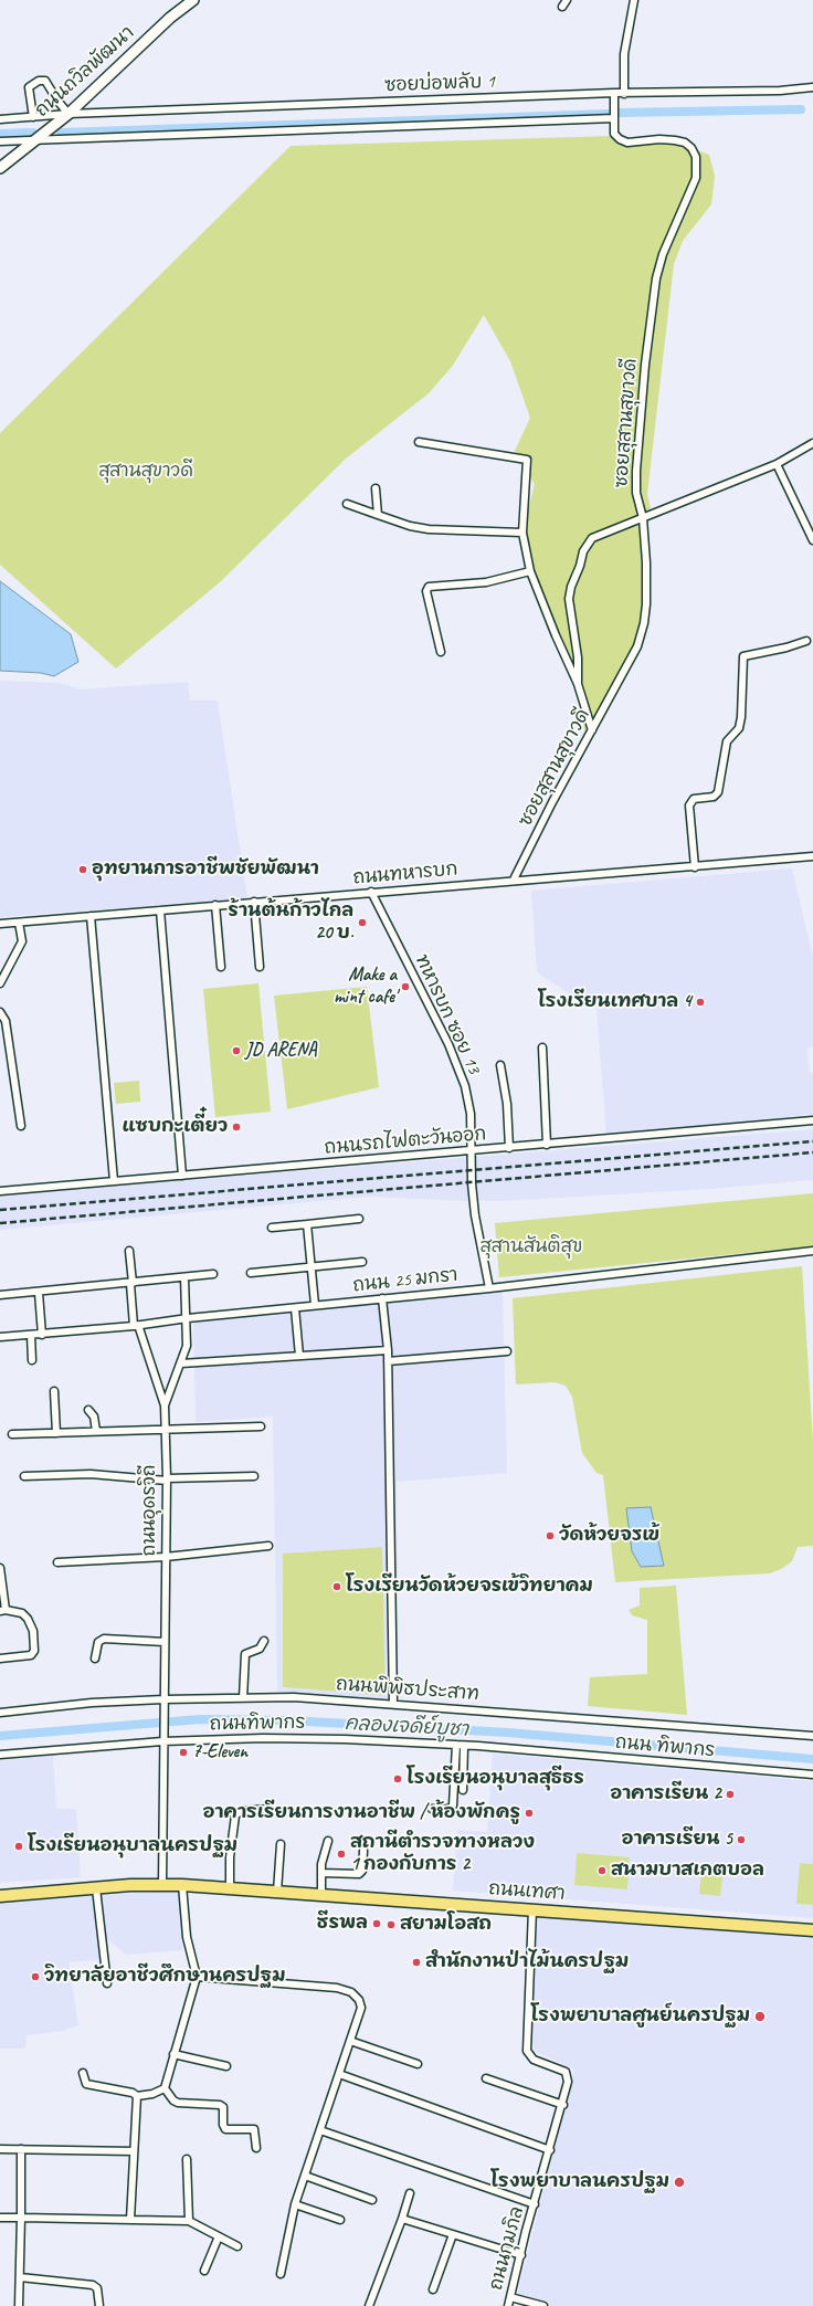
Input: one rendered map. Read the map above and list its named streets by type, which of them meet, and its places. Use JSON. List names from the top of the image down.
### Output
{
  "streets": {
    "main road": ["ถนนเทศา"],
    "street": [
      "ถนนถวิลพัฒนา",
      "ซอยบ่อพลับ 1",
      "ซอยสุสานสุขาวดี",
      "ถนนทหารบก",
      "ทหารบก ซอย 13",
      "ถนนรถไฟตะวันออก",
      "ถนน 25 มกรา",
      "ถนนอุดรวิถี",
      "ถนนพิพิธประสาท",
      "ถนนทิพากร",
      "ถนน ทิพากร",
      "ถนนกุมภิล"
    ]
  },
  "crossings": [
    ["ถนนถวิลพัฒนา", "ซอยบ่อพลับ 1"],
    ["ซอยบ่อพลับ 1", "ซอยสุสานสุขาวดี"],
    ["ซอยสุสานสุขาวดี", "ถนนทหารบก"],
    ["ถนนทหารบก", "ทหารบก ซอย 13"],
    ["ทหารบก ซอย 13", "ถนนรถไฟตะวันออก"],
    ["ทหารบก ซอย 13", "ถนน 25 มกรา"],
    ["ถนน 25 มกรา", "ถนนอุดรวิถี"],
    ["ถนนอุดรวิถี", "ถนนพิพิธประสาท"],
    ["ถนนอุดรวิถี", "ถนนทิพากร"],
    ["ถนนอุดรวิถี", "ถนนเทศา"],
    ["ถนนทิพากร", "ถนน ทิพากร"],
    ["ถนนเทศา", "ถนนกุมภิล"]
  ],
  "water": ["คลองเจดีย์บูชา"],
  "parks": ["สุสานสุขาวดี", "สุสานสันติสุข"],
  "places": [
    "อุทยานการอาชีพชัยพัฒนา",
    "ร้านต้นก้าวไกล 20 บ.",
    "Make a mint cafe'",
    "โรงเรียนเทศบาล 4",
    "JD ARENA",
    "แซบกะเตี๋ยว",
    "วัดห้วยจรเข้",
    "โรงเรียนวัดห้วยจรเข้วิทยาคม",
    "7-Eleven",
    "โรงเรียนอนุบาลสุธีธร",
    "อาคารเรียน 2",
    "อาคารเรียนการงานอาชีพ / ห้องพักครู",
    "อาคารเรียน 5",
    "โรงเรียนอนุบาลนครปฐม",
    "สถานีตำรวจทางหลวง 1 กองกับการ 2",
    "สนามบาสเกตบอล",
    "ธีรพล",
    "สยามโอสถ",
    "สำนักงานป่าไม้นครปฐม",
    "วิทยาลัยอาชีวศึกษานครปฐม",
    "โรงพยาบาลศูนย์นครปฐม",
    "โรงพยาบาลนครปฐม"
  ]
}
